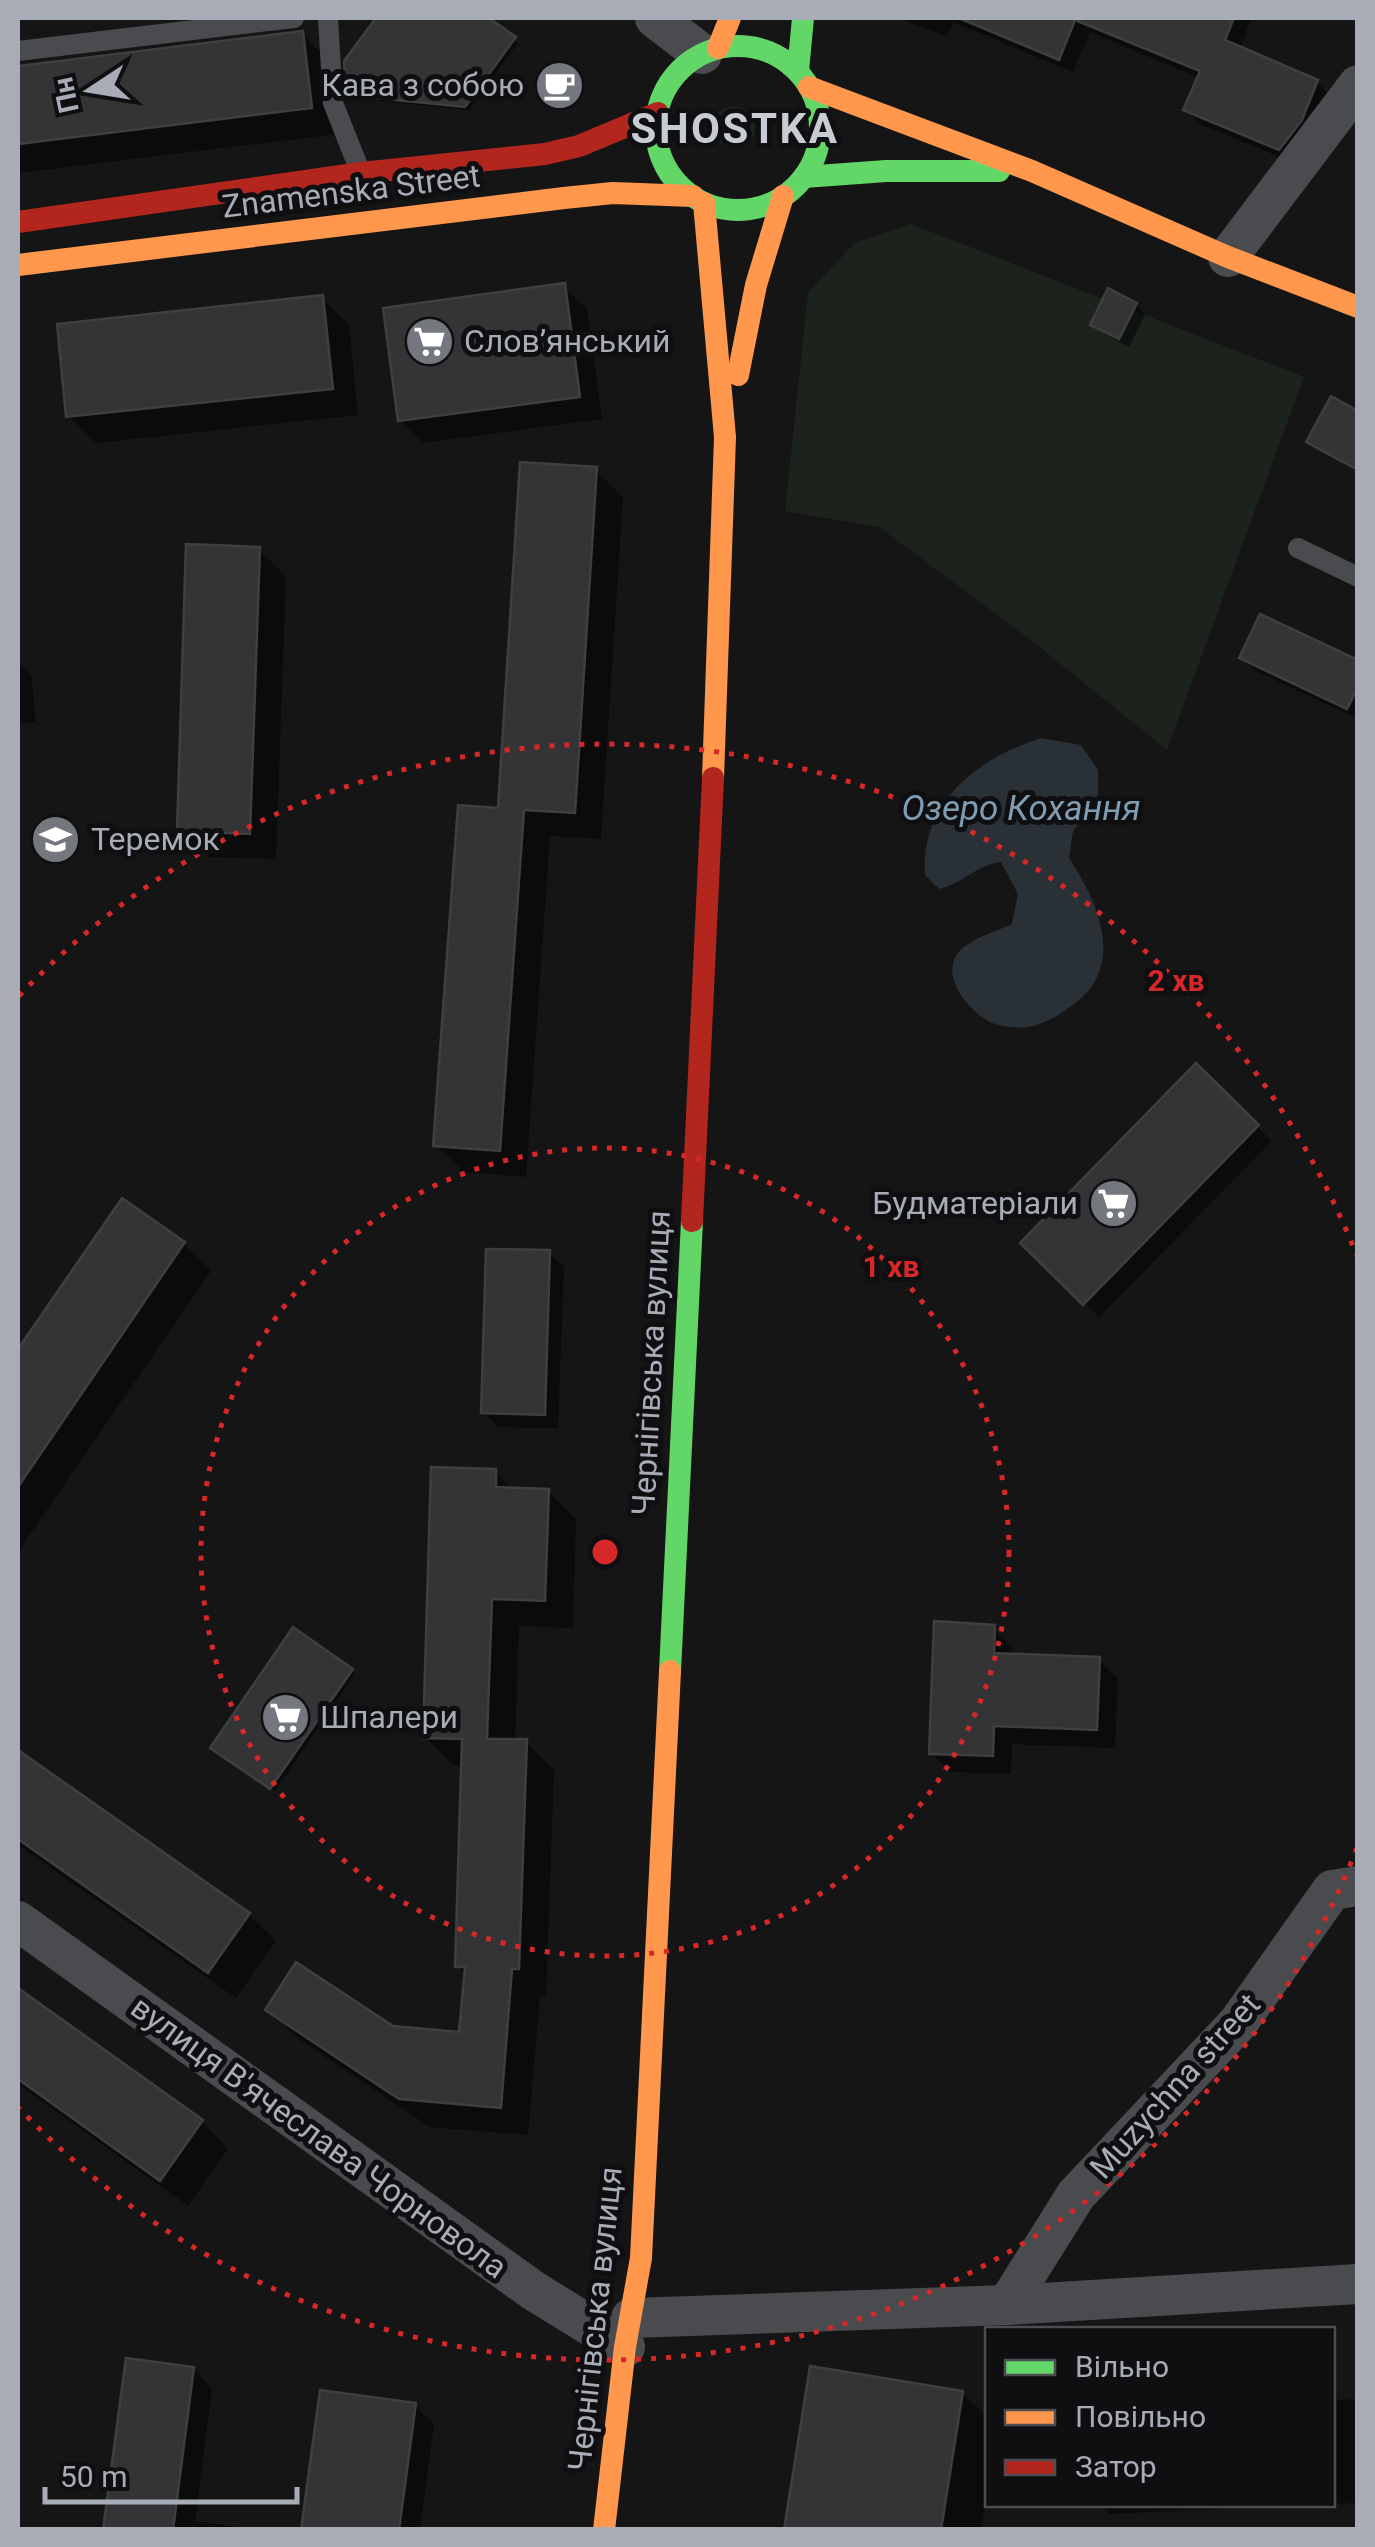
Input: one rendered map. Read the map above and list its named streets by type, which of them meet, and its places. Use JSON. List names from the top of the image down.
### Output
{
  "streets": {
    "main road": ["Znamenska Street", "Чернігівська вулиця"],
    "street": ["Muzychna street", "вулиця В'ячеслава Чорновола"]
  },
  "crossings": [
    ["Znamenska Street", "Чернігівська вулиця"],
    ["Чернігівська вулиця", "вулиця В'ячеслава Чорновола"]
  ],
  "districts": ["SHOSTKA"],
  "water": ["Озеро Кохання"],
  "places": {
    "cafe": ["Кава з собою"],
    "supermarket": ["Слов’янський", "Будматеріали", "Шпалери"],
    "school or university": ["Теремок"]
  },
  "legend": ["Вільно", "Повільно", "Затор"],
  "scale_bar": "50 m",
  "north": "left",
  "rings": ["2 хв", "1 хв"]
}
